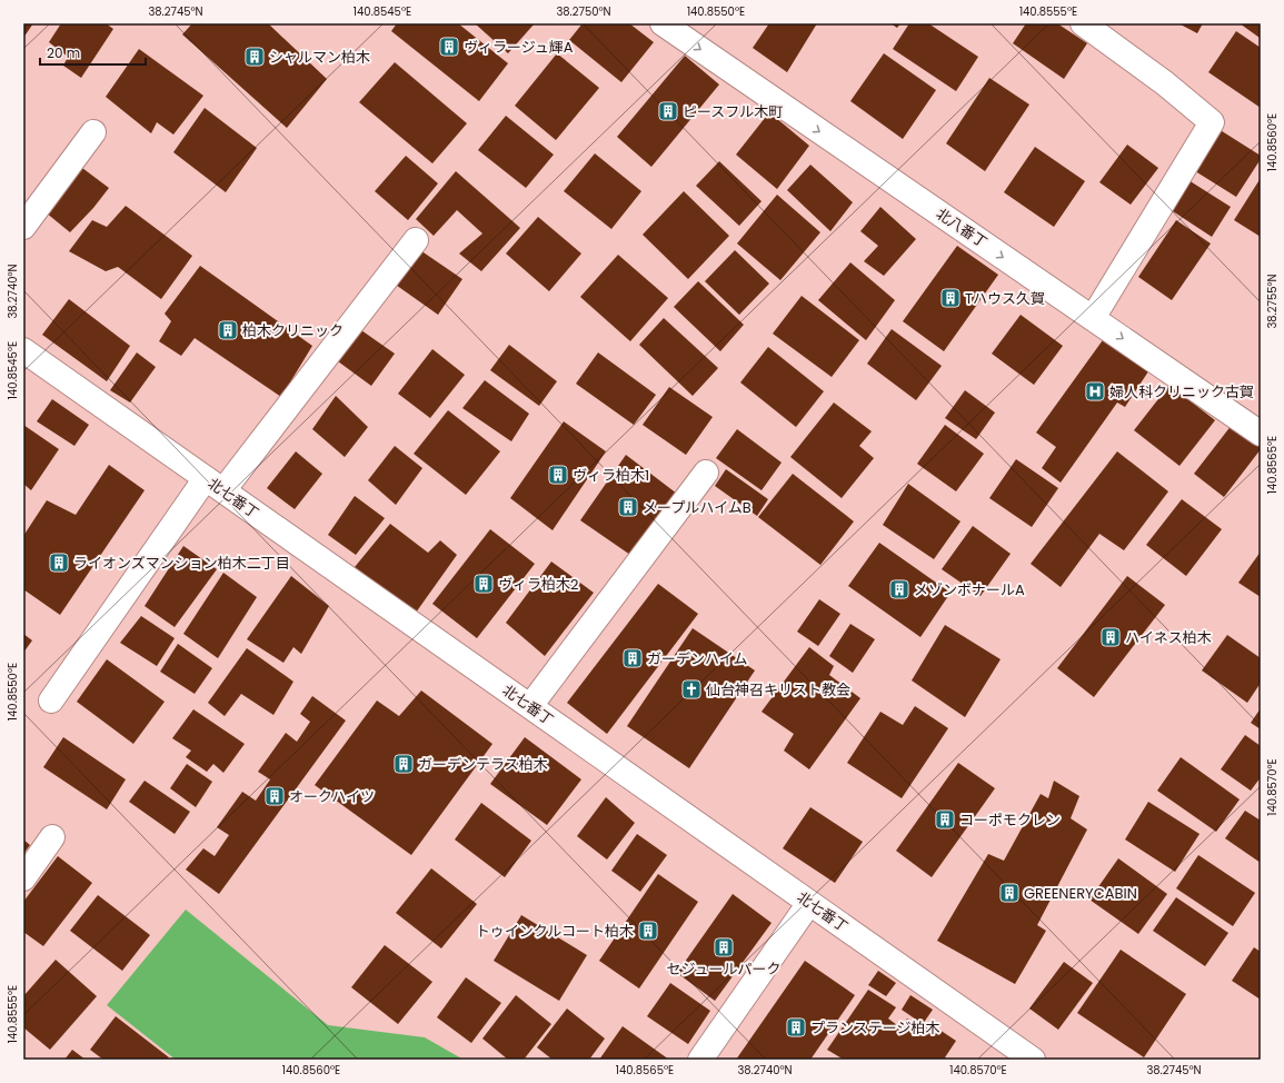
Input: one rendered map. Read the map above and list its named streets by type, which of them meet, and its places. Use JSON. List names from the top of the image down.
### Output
{
  "streets": {
    "street": ["北八番丁", "北七番丁"]
  },
  "one_way": ["北八番丁"],
  "places": {
    "building": [
      "ヴィラージュ輝A",
      "シャルマン柏木",
      "ピースフル木町",
      "Tハウス久賀",
      "柏木クリニック",
      "ヴィラ柏木1",
      "メープルハイムB",
      "ライオンズマンション柏木二丁目",
      "ヴィラ柏木2",
      "メゾンボナールA",
      "ハイネス柏木",
      "ガーデンハイム",
      "ガーデンテラス柏木",
      "オークハイツ",
      "コーポモクレン",
      "GREENERYCABIN",
      "トゥインクルコート柏木",
      "セジュールパーク",
      "プランステージ柏木"
    ],
    "hospital": ["婦人科クリニック古賀"],
    "church": ["仙台神召キリスト教会"]
  },
  "scale_bar": "20 m",
  "coordinates": [
    "38.2745°N",
    "140.8545°E",
    "38.2750°N",
    "140.8550°E",
    "140.8555°E",
    "140.8560°E",
    "38.2740°N",
    "38.2755°N",
    "140.8565°E",
    "140.8570°E"
  ]
}
